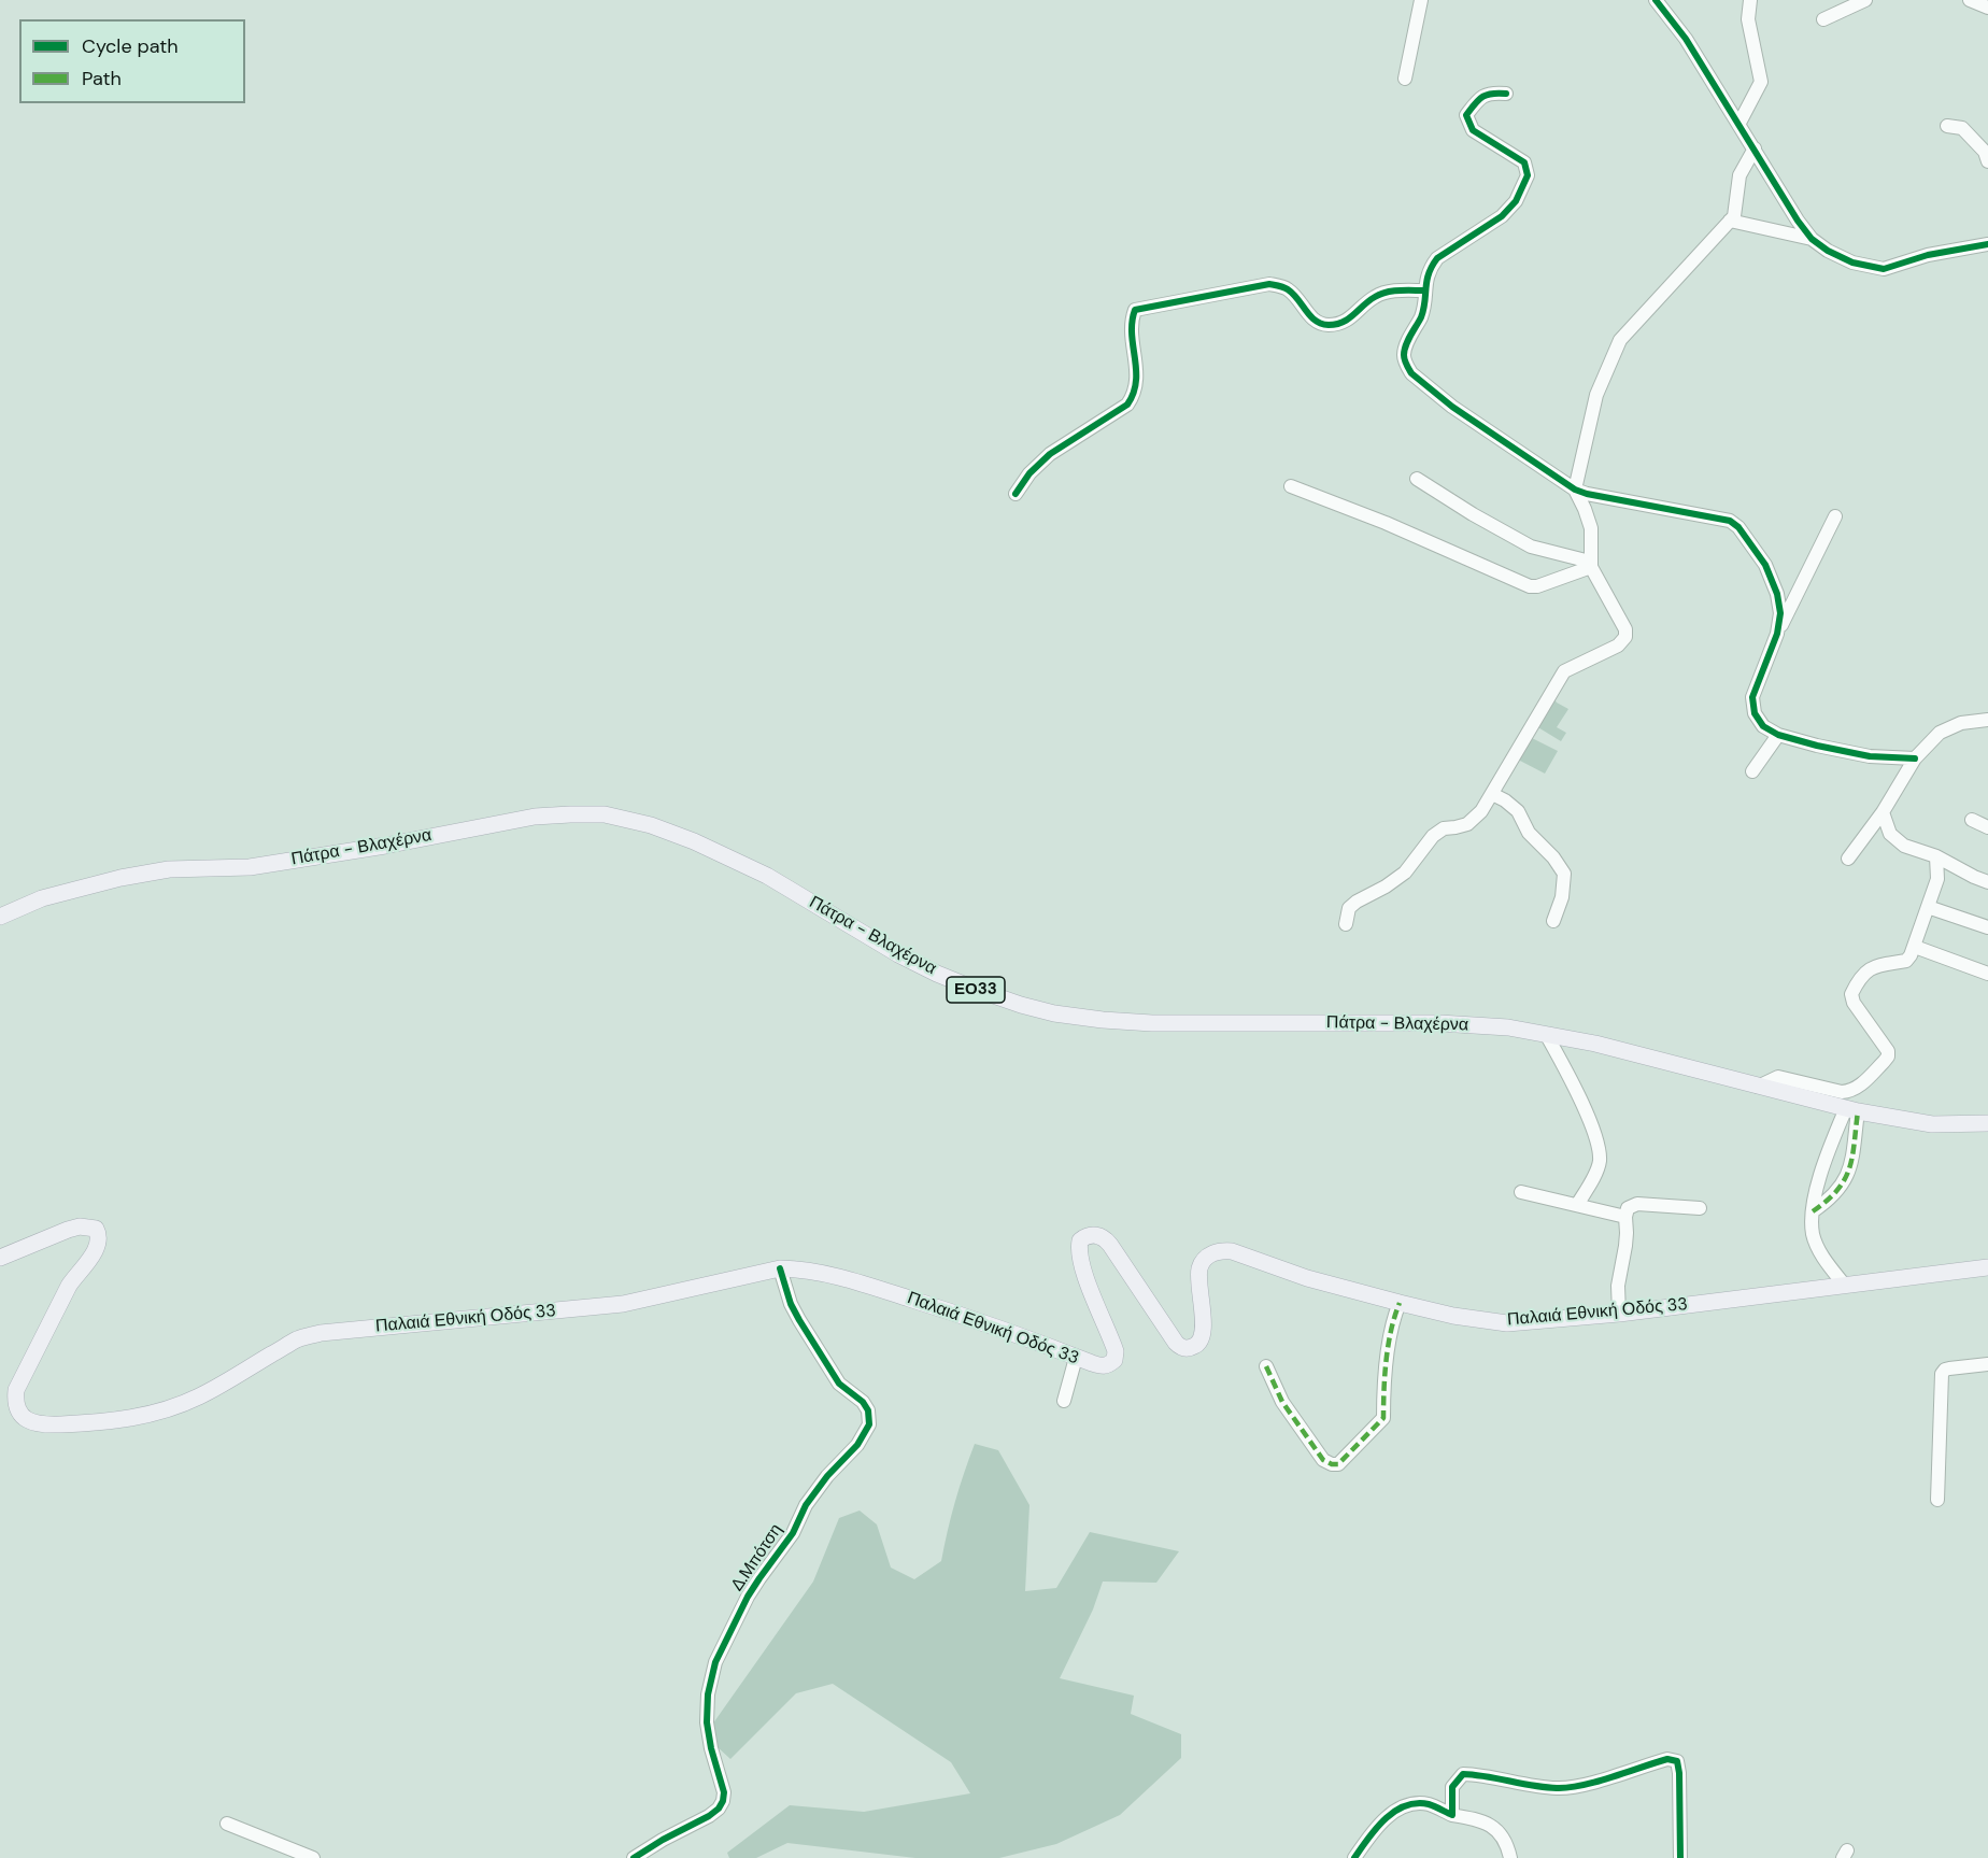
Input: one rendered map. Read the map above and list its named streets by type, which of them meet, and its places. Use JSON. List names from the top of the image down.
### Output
{
  "streets": {
    "main road": ["Πάτρα - Βλαχέρνα", "ΕΟ33", "Παλαιά Εθνική Οδός 33"],
    "street": ["Δ.Μπότση"]
  },
  "crossings": [
    ["Παλαιά Εθνική Οδός 33", "Δ.Μπότση"]
  ],
  "legend": ["Cycle path", "Path"]
}
